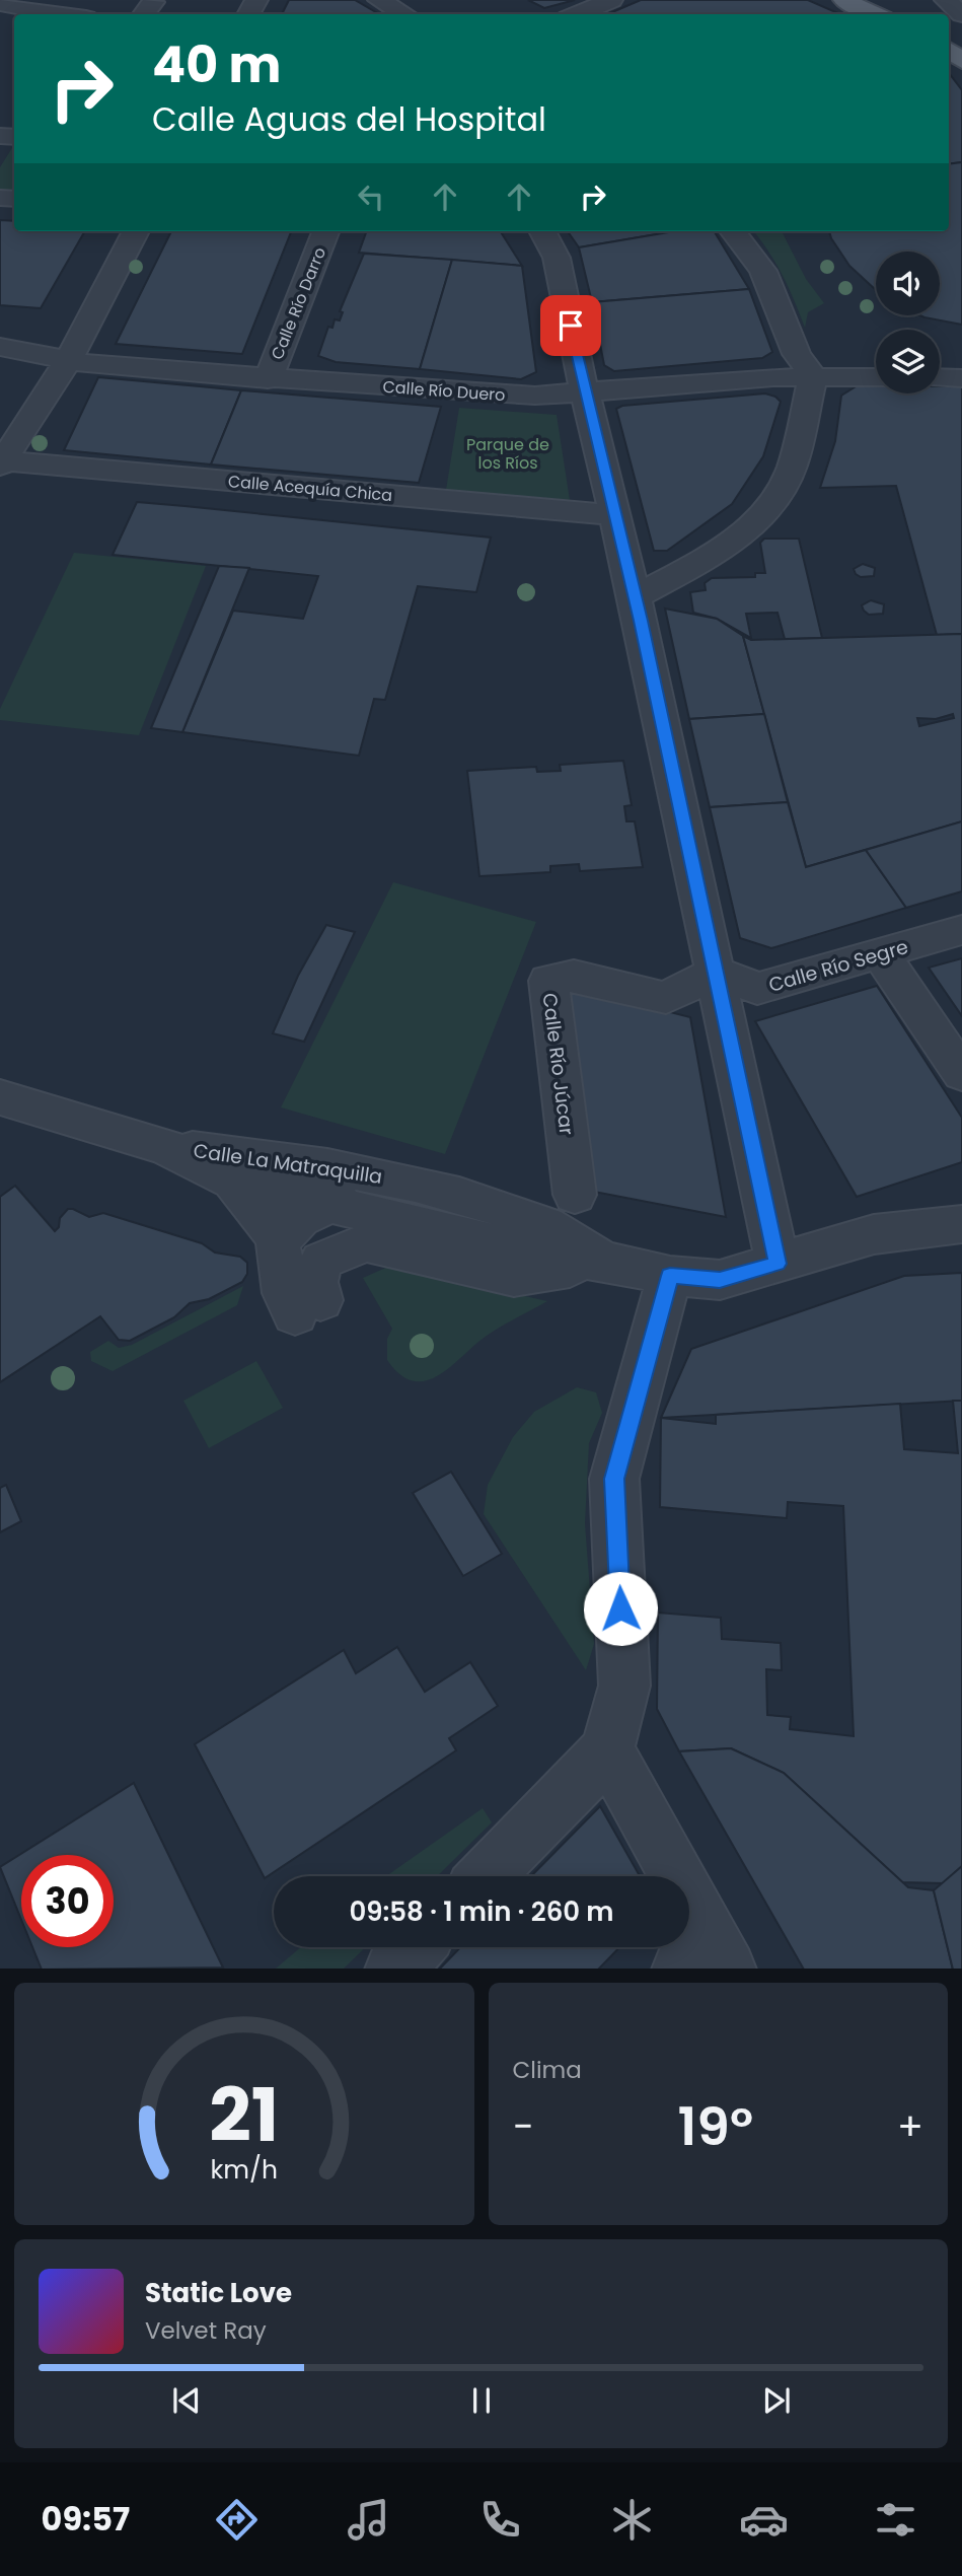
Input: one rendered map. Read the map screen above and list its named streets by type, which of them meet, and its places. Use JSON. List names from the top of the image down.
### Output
{
  "streets": {
    "street": [
      "Calle Río Darro",
      "Calle Río Duero",
      "Calle Acequía Chica",
      "Calle Río Segre",
      "Calle Río Júcar",
      "Calle La Matraquilla"
    ]
  },
  "crossings": [
    ["Calle Río Darro", "Calle Río Duero"],
    ["Calle Río Segre", "Calle Río Júcar"]
  ],
  "parks": ["Parque de los Ríos"],
  "page": {
    "turn": ["40 m", "Calle Aguas del Hospital"],
    "limit": "30",
    "trip": "09:58 · 1 min · 260 m",
    "tile": "Clima",
    "heat": ["−", "19°", "+"],
    "song": ["Static Love", "Velvet Ray"],
    "tabs": "09:57",
    "gauge": ["21", "km/h"]
  }
}
